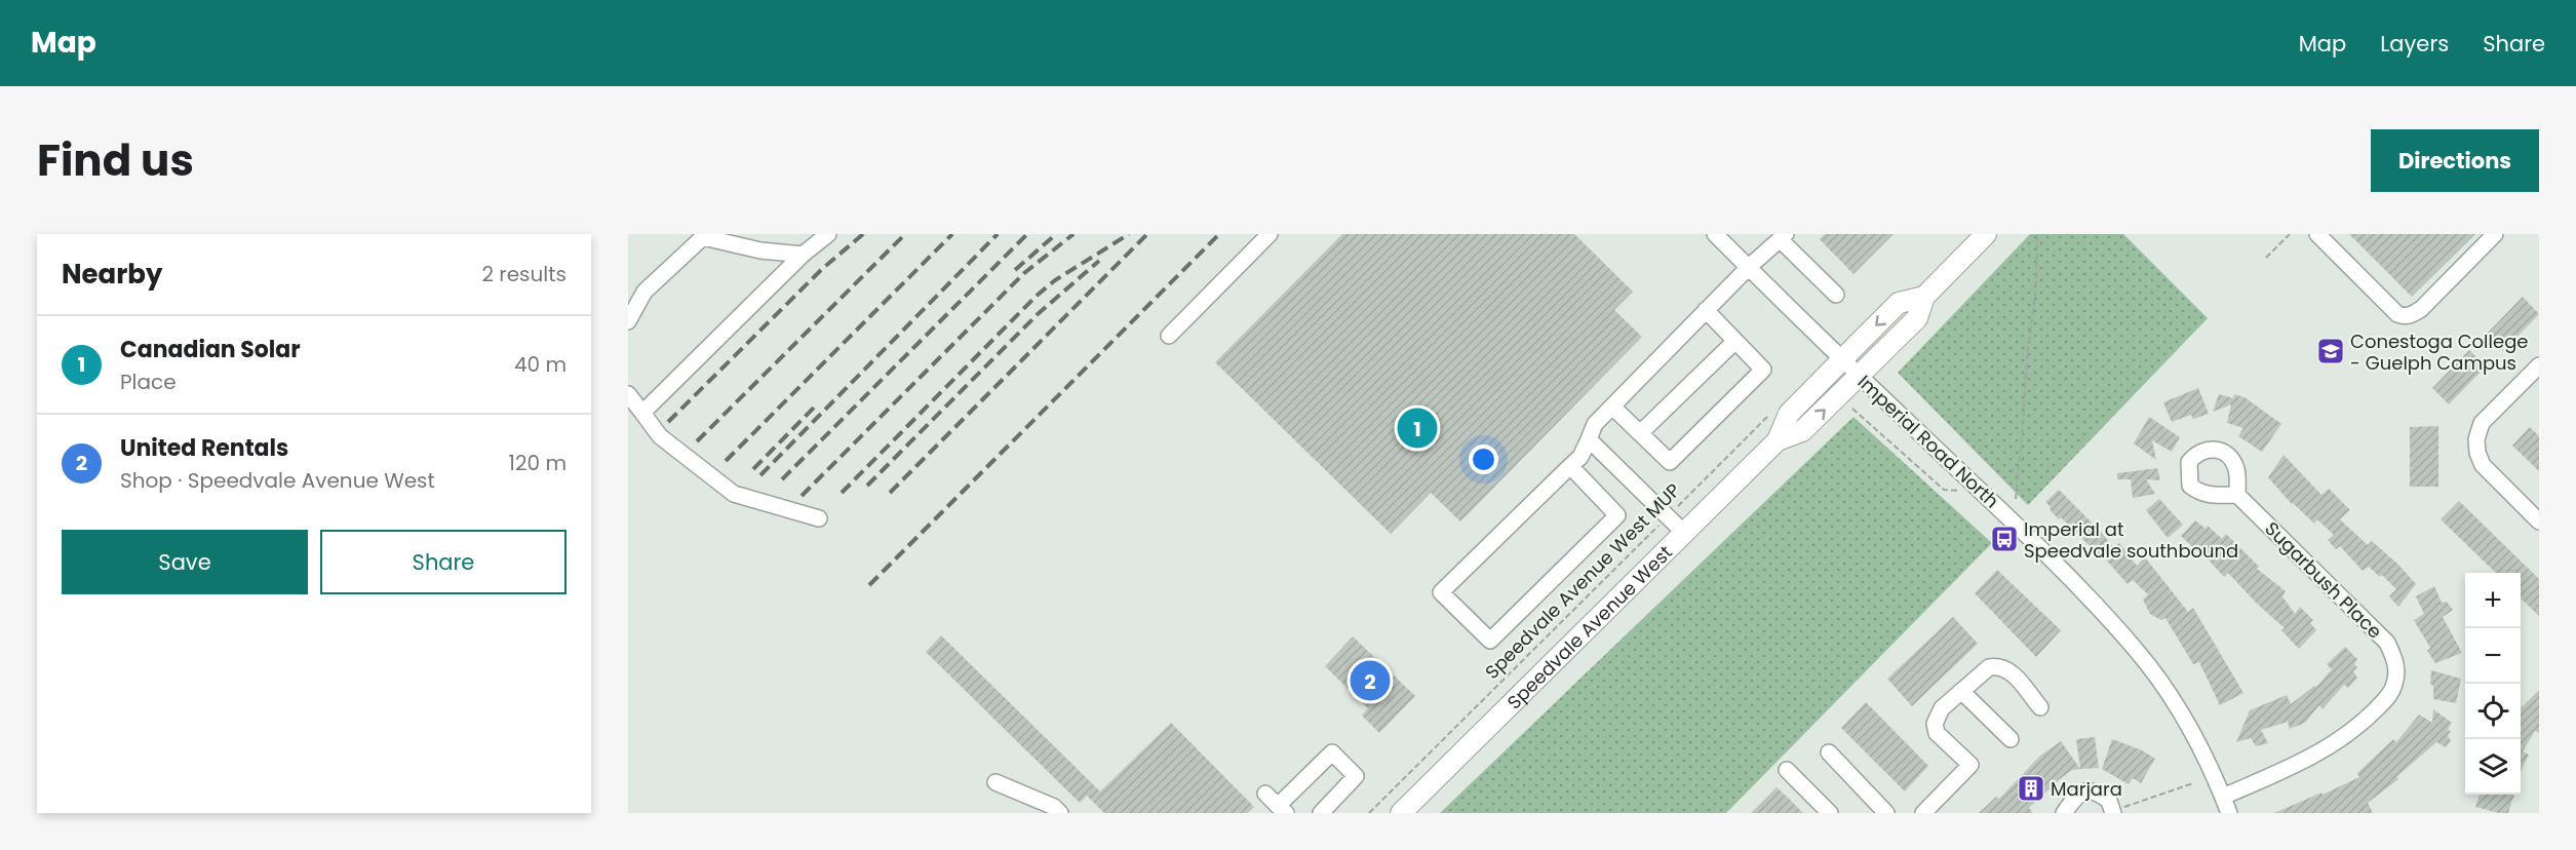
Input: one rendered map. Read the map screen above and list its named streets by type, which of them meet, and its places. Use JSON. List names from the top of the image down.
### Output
{
  "streets": {
    "main road": ["Speedvale Avenue West"],
    "street": ["Imperial Road North", "Sugarbush Place"],
    "path": ["Speedvale Avenue West MUP"]
  },
  "crossings": [
    ["Imperial Road North", "Sugarbush Place"],
    ["Imperial Road North", "Speedvale Avenue West"]
  ],
  "places": {
    "school or university": ["Conestoga College - Guelph Campus"],
    "bus stop": ["Imperial at Speedvale southbound"],
    "building": ["Marjara"]
  },
  "page": {
    "header": "Map",
    "nav": ["Map", "Layers", "Share"],
    "title": "Find us",
    "buttons": [
      "Directions",
      ["Save", "Share"]
    ],
    "heading": ["Nearby", "2 results"],
    "list": [
      {
        "mark": "1",
        "name": "Canadian Solar",
        "note": "Place",
        "value": "40 m"
      },
      {
        "mark": "2",
        "name": "United Rentals",
        "note": "Shop · Speedvale Avenue West",
        "value": "120 m"
      }
    ],
    "pins": ["1", "2"],
    "map_buttons": ["+", "−"]
  }
}
